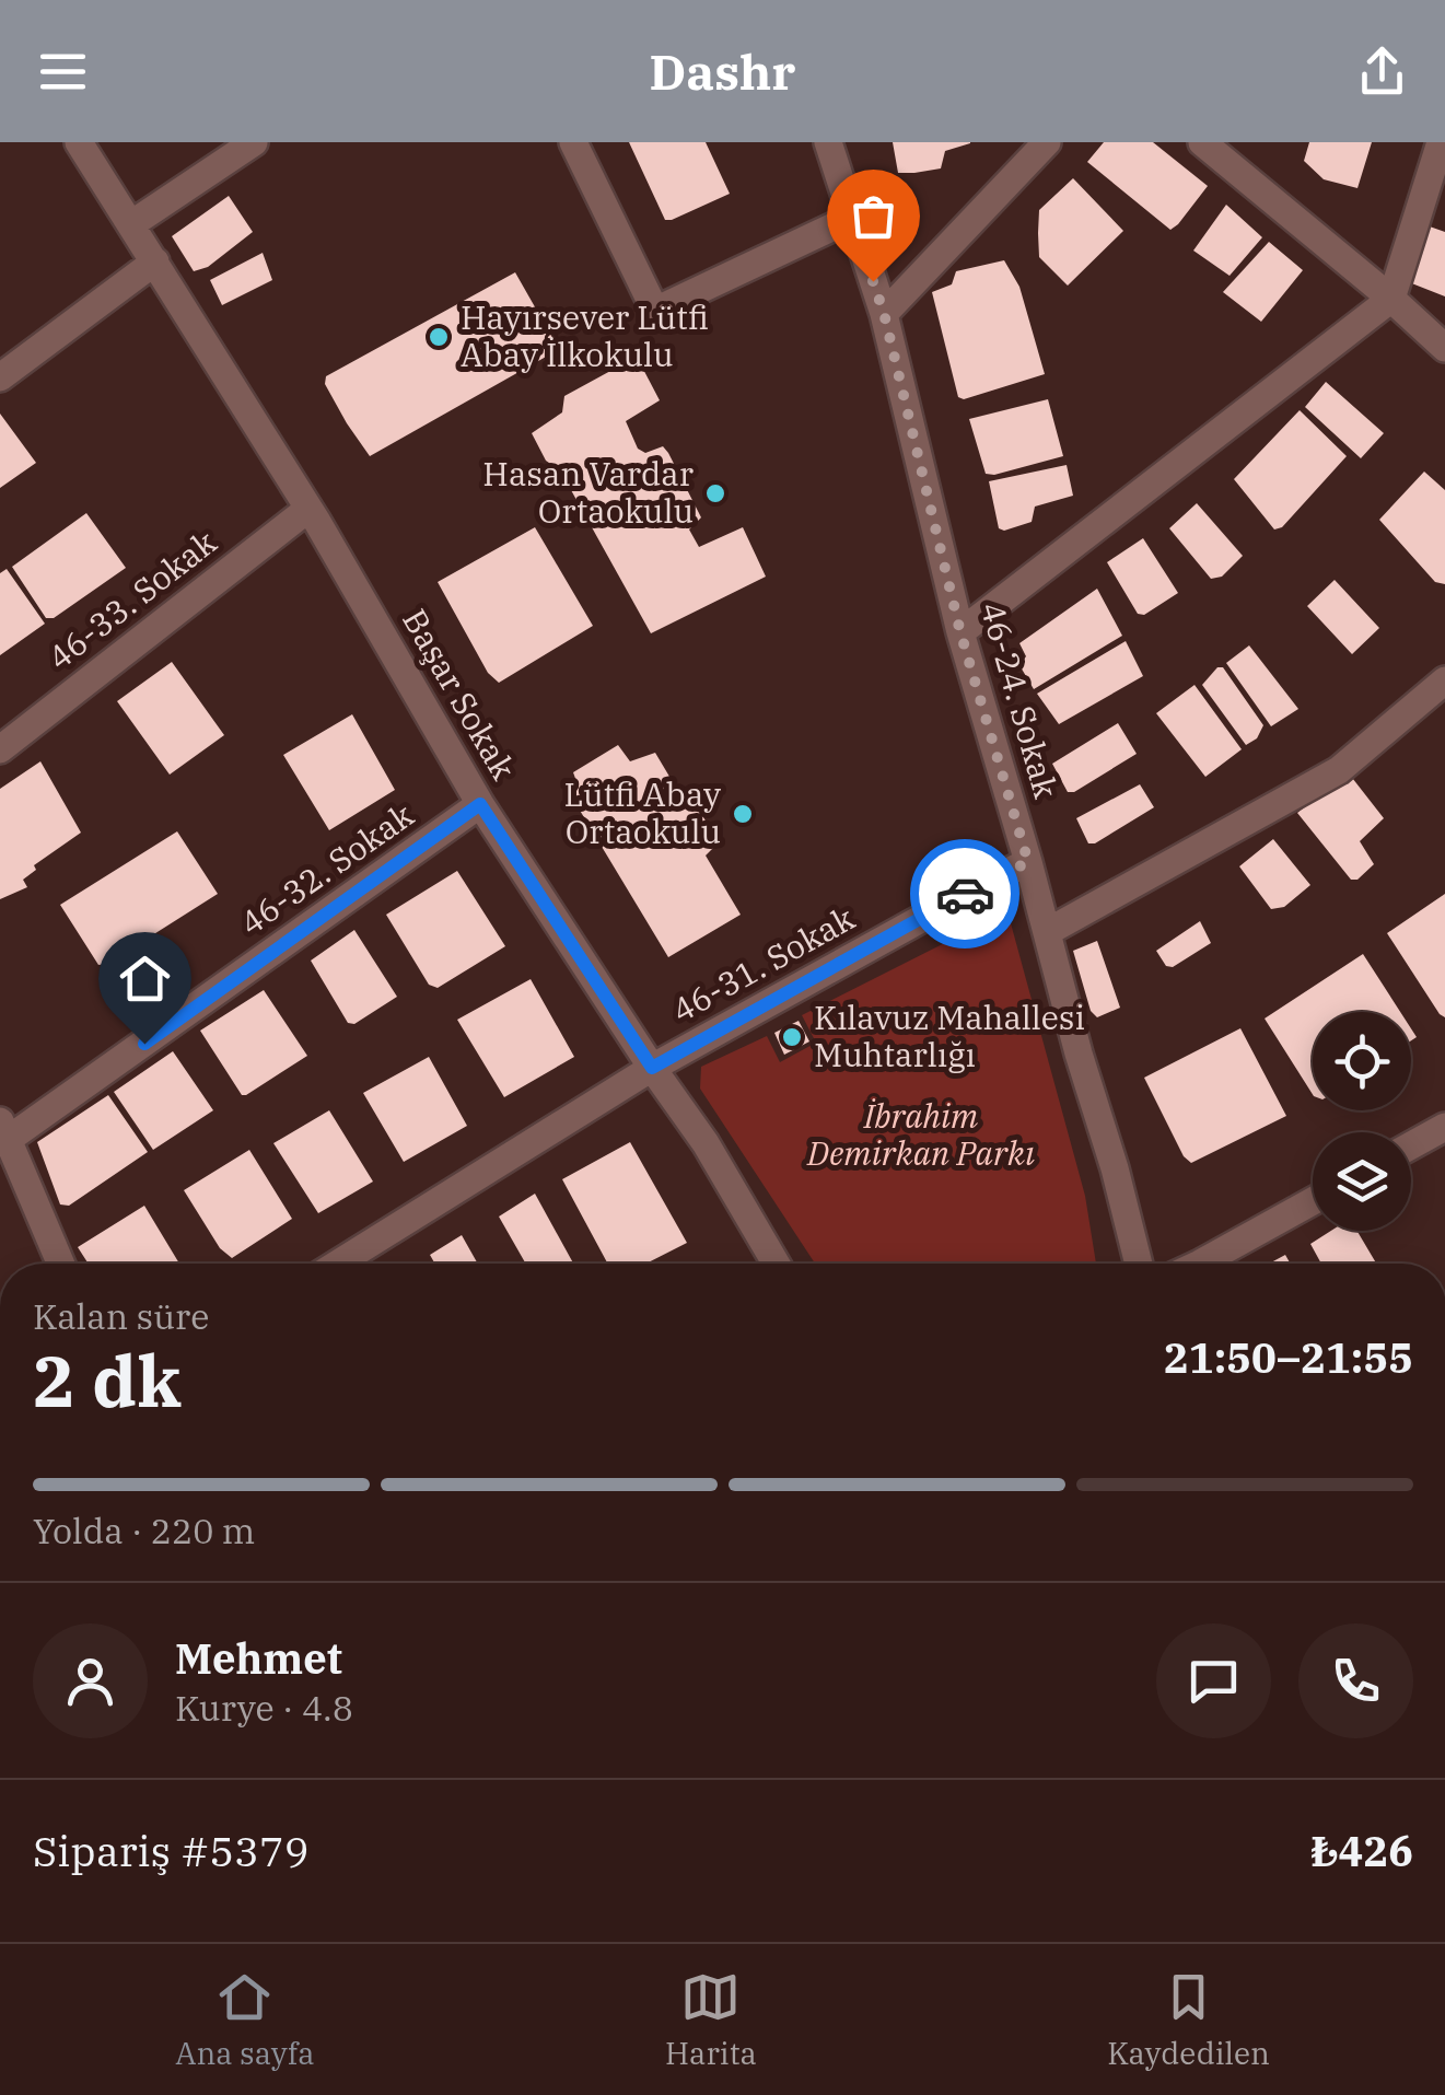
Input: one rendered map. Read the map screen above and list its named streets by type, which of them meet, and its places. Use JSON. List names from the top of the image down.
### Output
{
  "streets": {
    "street": [
      "46-33. Sokak",
      "Başar Sokak",
      "46-24. Sokak",
      "46-32. Sokak",
      "46-31. Sokak"
    ]
  },
  "crossings": [
    ["46-33. Sokak", "Başar Sokak"],
    ["Başar Sokak", "46-32. Sokak"],
    ["Başar Sokak", "46-31. Sokak"],
    ["46-24. Sokak", "46-31. Sokak"]
  ],
  "parks": ["İbrahim Demirkan Parkı"],
  "places": [
    "Hayırsever Lütfi Abay İlkokulu",
    "Hasan Vardar Ortaokulu",
    "Lütfi Abay Ortaokulu",
    "Kılavuz Mahallesi Muhtarlığı"
  ],
  "page": {
    "header": "Dashr",
    "heading": ["2 dk", "Kalan süre", "21:50–21:55"],
    "panel": [
      "Mehmet",
      "Kurye · 4.8",
      "Sipariş #5379",
      "₺426"
    ],
    "bar": "Yolda · 220 m",
    "tabs": ["Ana sayfa", "Harita", "Kaydedilen"]
  }
}
